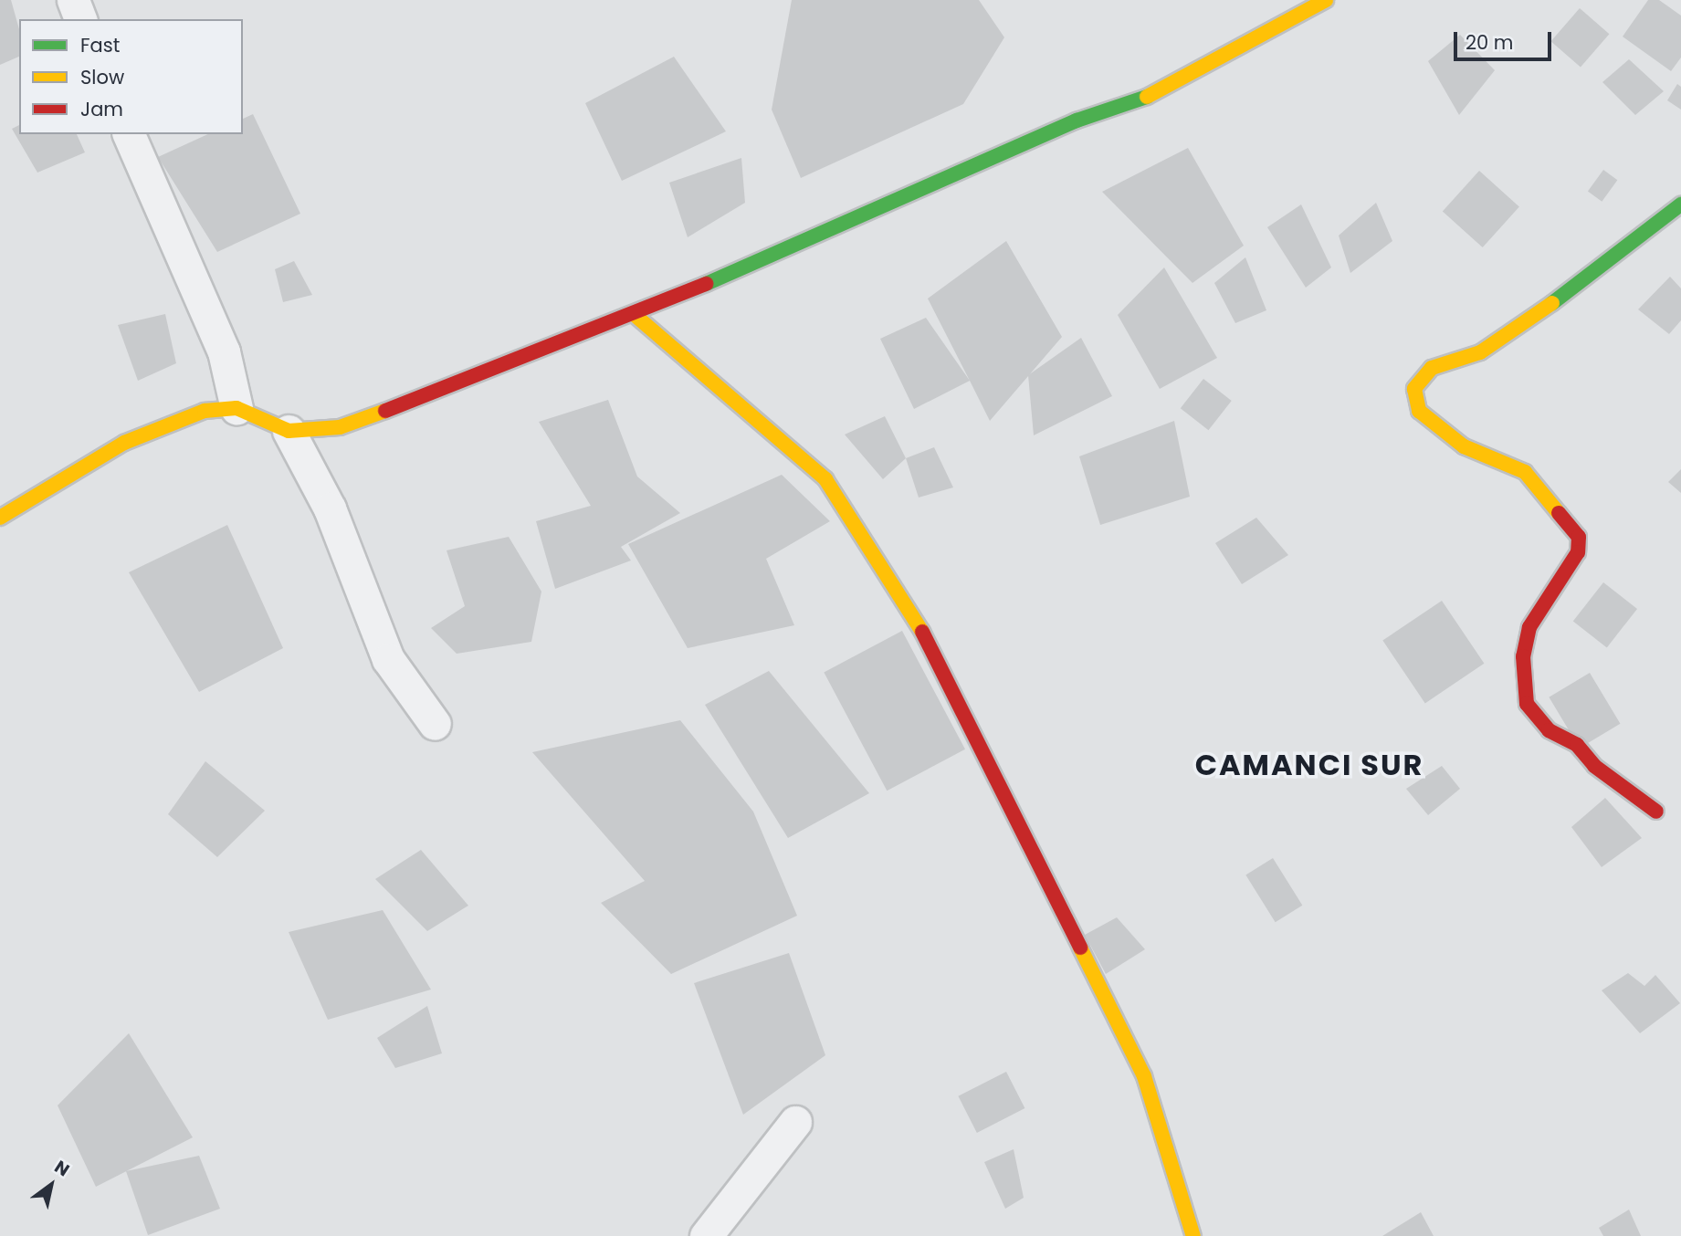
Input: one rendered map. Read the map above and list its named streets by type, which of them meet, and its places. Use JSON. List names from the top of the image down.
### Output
{
  "districts": ["CAMANCI SUR"],
  "legend": ["Fast", "Slow", "Jam"],
  "scale_bar": "20 m",
  "north": "top right"
}
